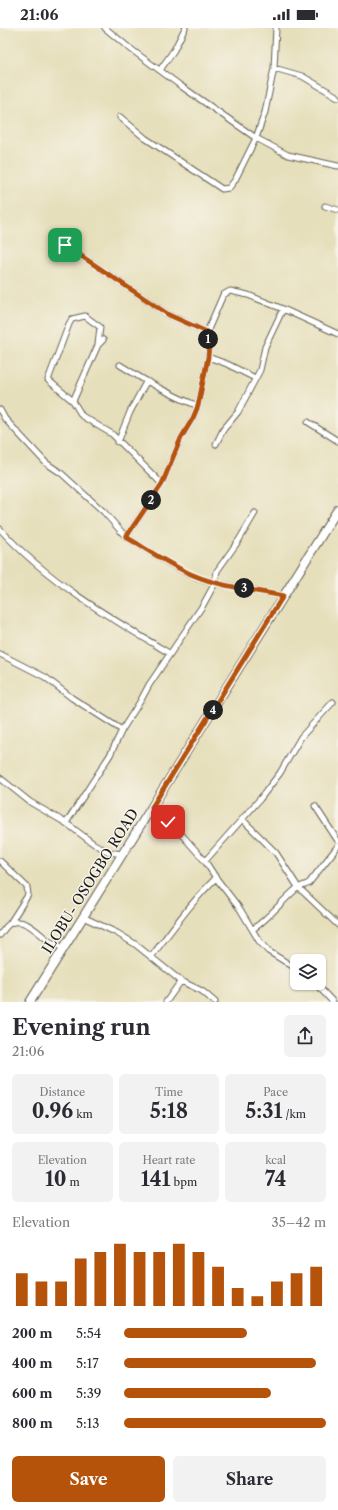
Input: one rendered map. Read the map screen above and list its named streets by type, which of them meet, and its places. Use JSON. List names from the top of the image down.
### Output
{
  "streets": {
    "main road": ["ILOBU- OSOGBO ROAD"]
  },
  "page": {
    "status": "21:06",
    "pins": [
      "1",
      "2",
      "3",
      "4"
    ],
    "heading": ["Evening run", "21:06"],
    "stats": [
      ["Distance", "0.96 km"],
      ["Time", "5:18"],
      ["Pace", "5:31 /km"],
      ["Elevation", "10 m"],
      ["Heart rate", "141 bpm"],
      ["kcal", "74"]
    ],
    "chart": ["Elevation", "35–42 m"],
    "list": [
      {
        "name": "200 m",
        "note": "5:54"
      },
      {
        "name": "400 m",
        "note": "5:17"
      },
      {
        "name": "600 m",
        "note": "5:39"
      },
      {
        "name": "800 m",
        "note": "5:13"
      }
    ],
    "buttons": ["Save", "Share"]
  }
}
